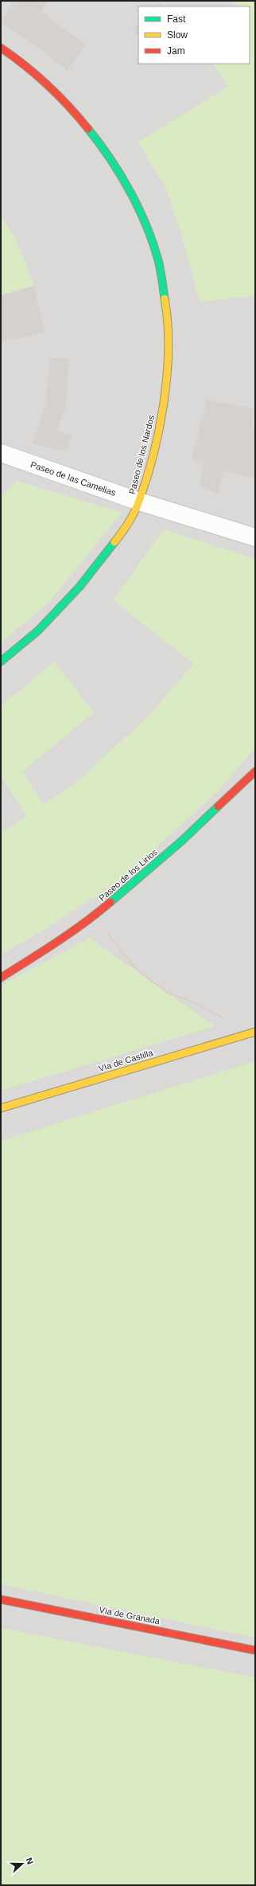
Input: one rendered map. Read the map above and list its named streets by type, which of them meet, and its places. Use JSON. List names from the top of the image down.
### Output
{
  "streets": {
    "street": [
      "Paseo de los Nardos",
      "Paseo de las Camelias",
      "Paseo de los Lirios",
      "Vía de Castilla",
      "Vía de Granada"
    ]
  },
  "crossings": [
    ["Paseo de los Nardos", "Paseo de las Camelias"]
  ],
  "legend": ["Fast", "Slow", "Jam"],
  "north": "right"
}
